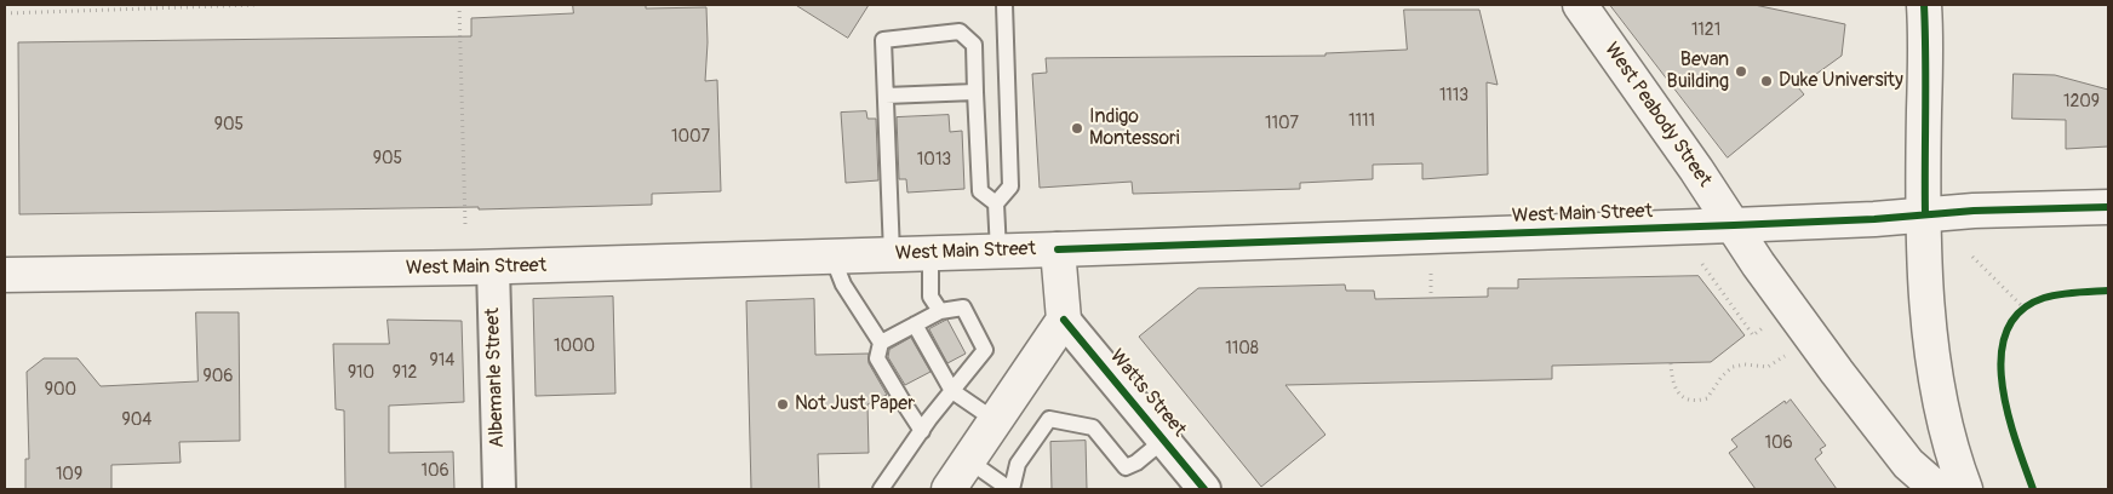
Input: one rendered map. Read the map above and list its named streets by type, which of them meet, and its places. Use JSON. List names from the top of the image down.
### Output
{
  "streets": {
    "main road": ["West Peabody Street", "West Main Street"],
    "street": ["Albemarle Street", "Watts Street"]
  },
  "crossings": [
    ["West Peabody Street", "West Main Street"],
    ["West Main Street", "Albemarle Street"]
  ],
  "places": [
    "Bevan Building",
    "Duke University",
    "Indigo Montessori",
    "Not Just Paper"
  ],
  "house_numbers": [
    "1121",
    "1113",
    "1209",
    "1111",
    "1107",
    "905",
    "1007",
    "905",
    "1013",
    "1000",
    "1108",
    "914",
    "910",
    "912",
    "906",
    "900",
    "904",
    "106",
    "106",
    "109"
  ]
}
